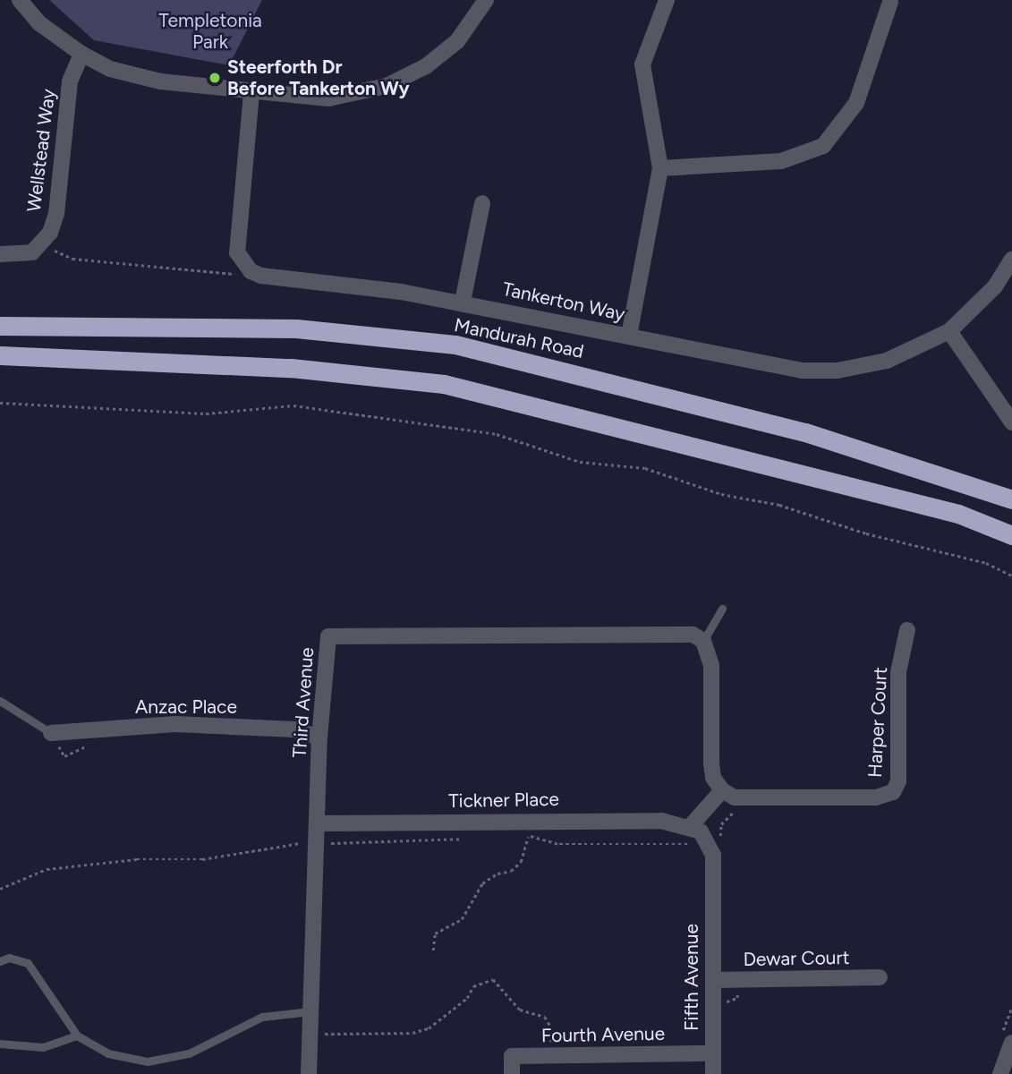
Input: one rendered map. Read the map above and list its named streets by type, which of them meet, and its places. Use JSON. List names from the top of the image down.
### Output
{
  "streets": {
    "highway": ["Mandurah Road"],
    "street": [
      "Wellstead Way",
      "Tankerton Way",
      "Third Avenue",
      "Anzac Place",
      "Harper Court",
      "Tickner Place",
      "Dewar Court",
      "Fifth Avenue",
      "Fourth Avenue"
    ]
  },
  "crossings": [
    ["Third Avenue", "Anzac Place"],
    ["Third Avenue", "Tickner Place"],
    ["Tickner Place", "Fifth Avenue"],
    ["Dewar Court", "Fifth Avenue"],
    ["Fifth Avenue", "Fourth Avenue"]
  ],
  "parks": ["Templetonia Park"],
  "places": ["Steerforth Dr Before Tankerton Wy"]
}
